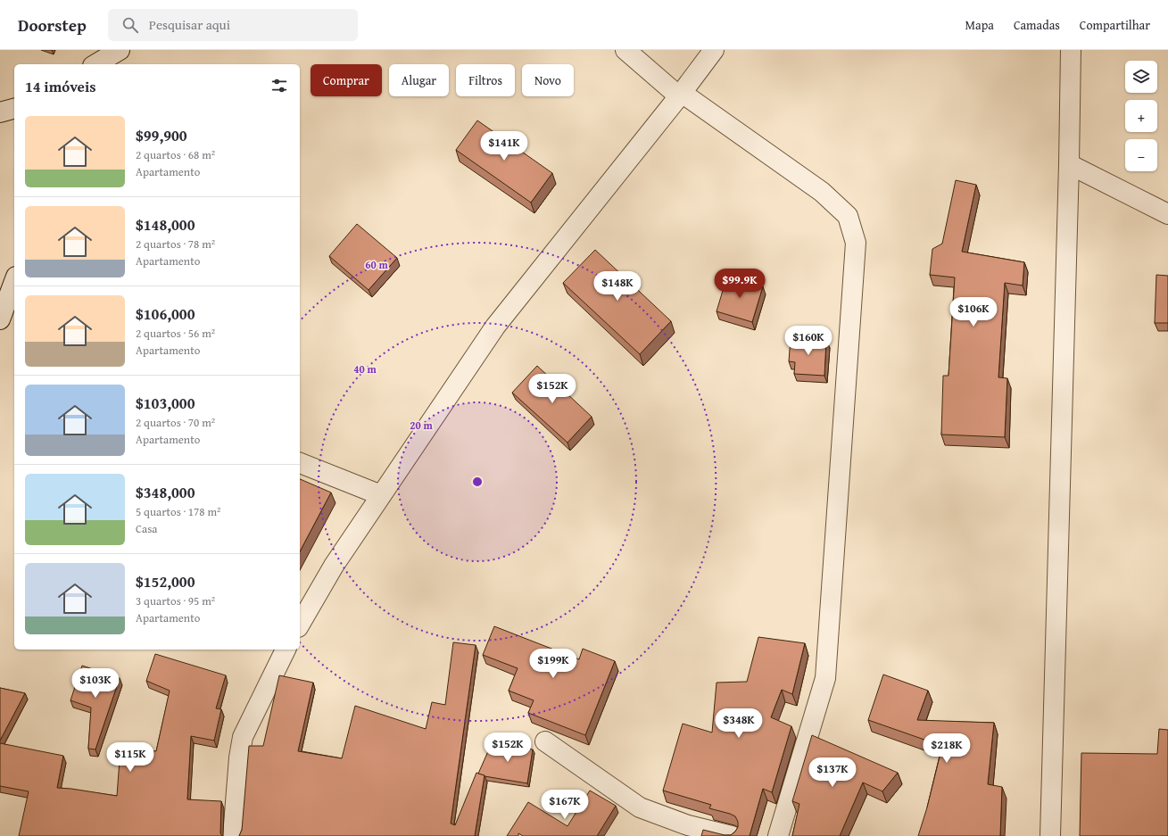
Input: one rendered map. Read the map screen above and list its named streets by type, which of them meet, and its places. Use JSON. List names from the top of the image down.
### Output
{
  "page": {
    "header": "Doorstep",
    "search": "Pesquisar aqui",
    "nav": ["Mapa", "Camadas", "Compartilhar"],
    "map_buttons": ["+", "−"],
    "chip": [
      "Comprar",
      "Alugar",
      "Filtros",
      "Novo"
    ],
    "heading": "14 imóveis",
    "list": [
      {
        "name": "$99,900",
        "note": "2 quartos · 68 m² · Apartamento"
      },
      {
        "name": "$148,000",
        "note": "2 quartos · 78 m² · Apartamento"
      },
      {
        "name": "$106,000",
        "note": "2 quartos · 56 m² · Apartamento"
      },
      {
        "name": "$103,000",
        "note": "2 quartos · 70 m² · Apartamento"
      },
      {
        "name": "$348,000",
        "note": "5 quartos · 178 m² · Casa"
      },
      {
        "name": "$152,000",
        "note": "3 quartos · 95 m² · Apartamento"
      }
    ],
    "price": [
      "$141K",
      "$99.9K",
      "$148K",
      "$106K",
      "$160K",
      "$152K",
      "$199K",
      "$103K",
      "$348K",
      "$152K",
      "$218K",
      "$115K",
      "$137K",
      "$167K"
    ]
  },
  "rings": ["60 m", "40 m", "20 m"]
}
